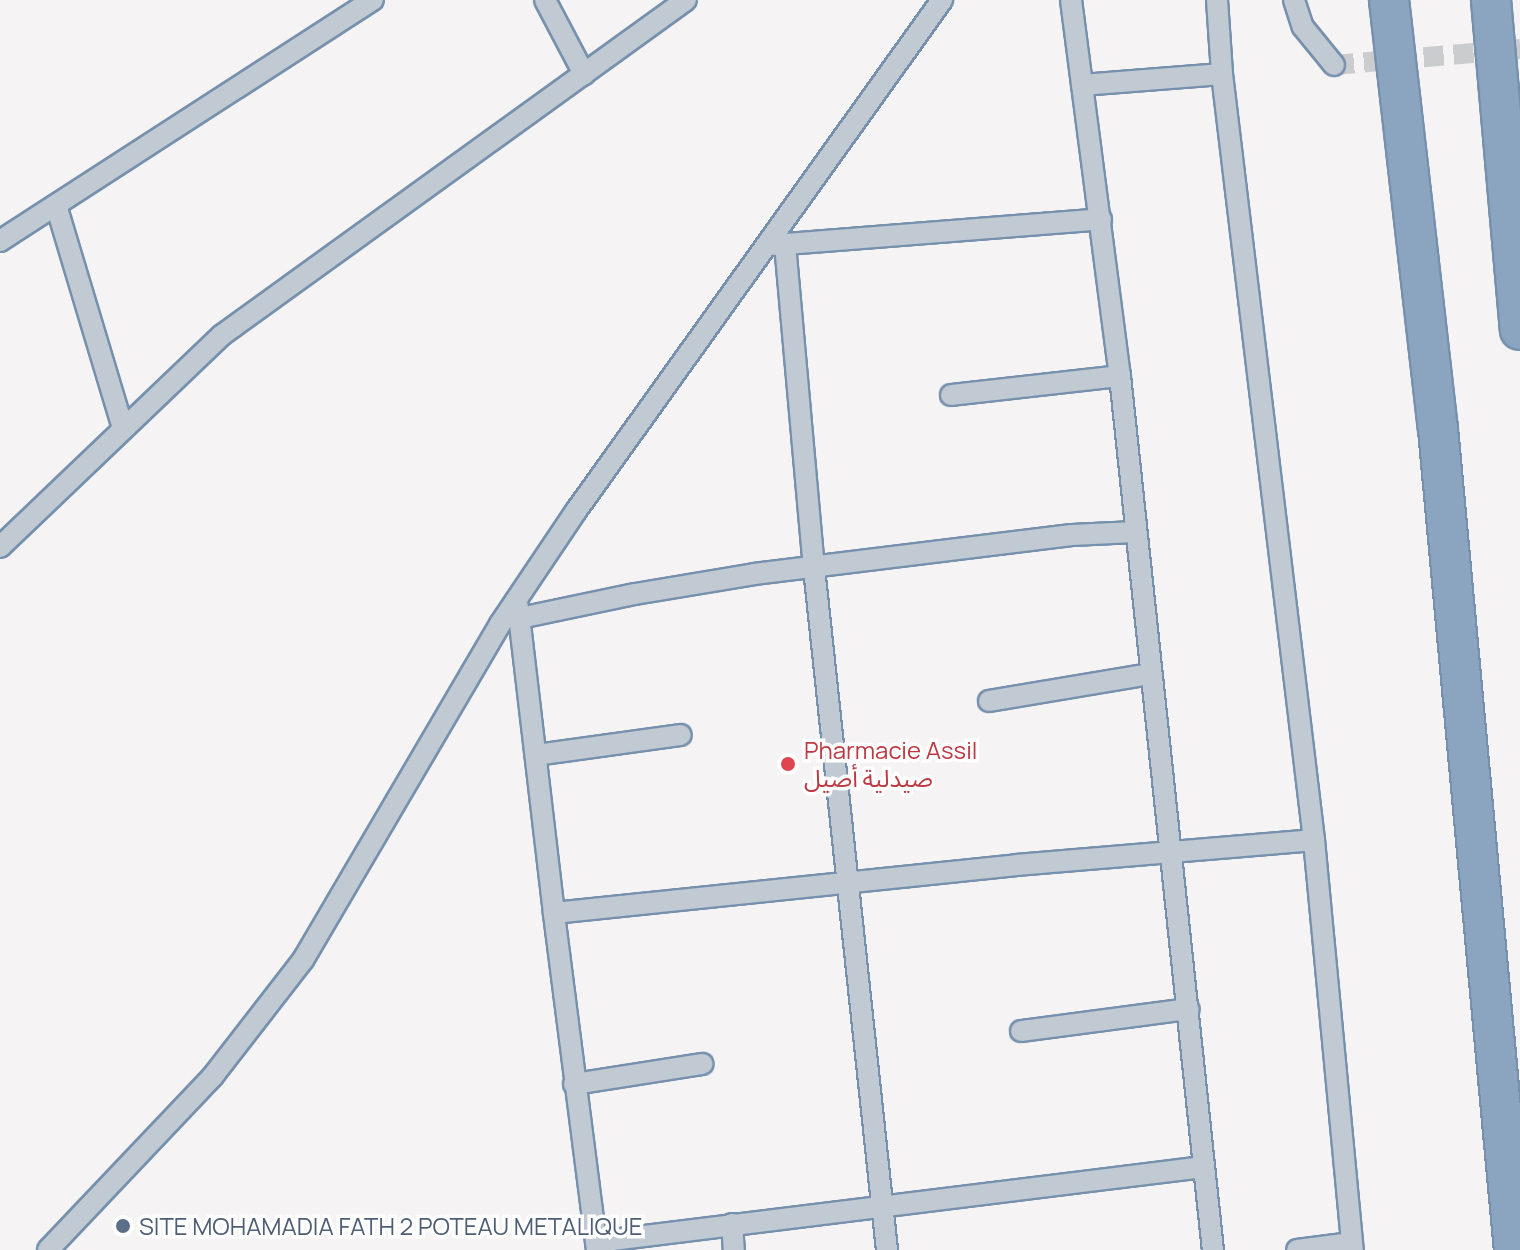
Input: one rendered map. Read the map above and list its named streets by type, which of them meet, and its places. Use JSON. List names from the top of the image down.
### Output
{
  "places": ["Pharmacie Assil صيدلية أصيل", "SITE MOHAMADIA FATH 2 POTEAU METALIQUE"]
}
